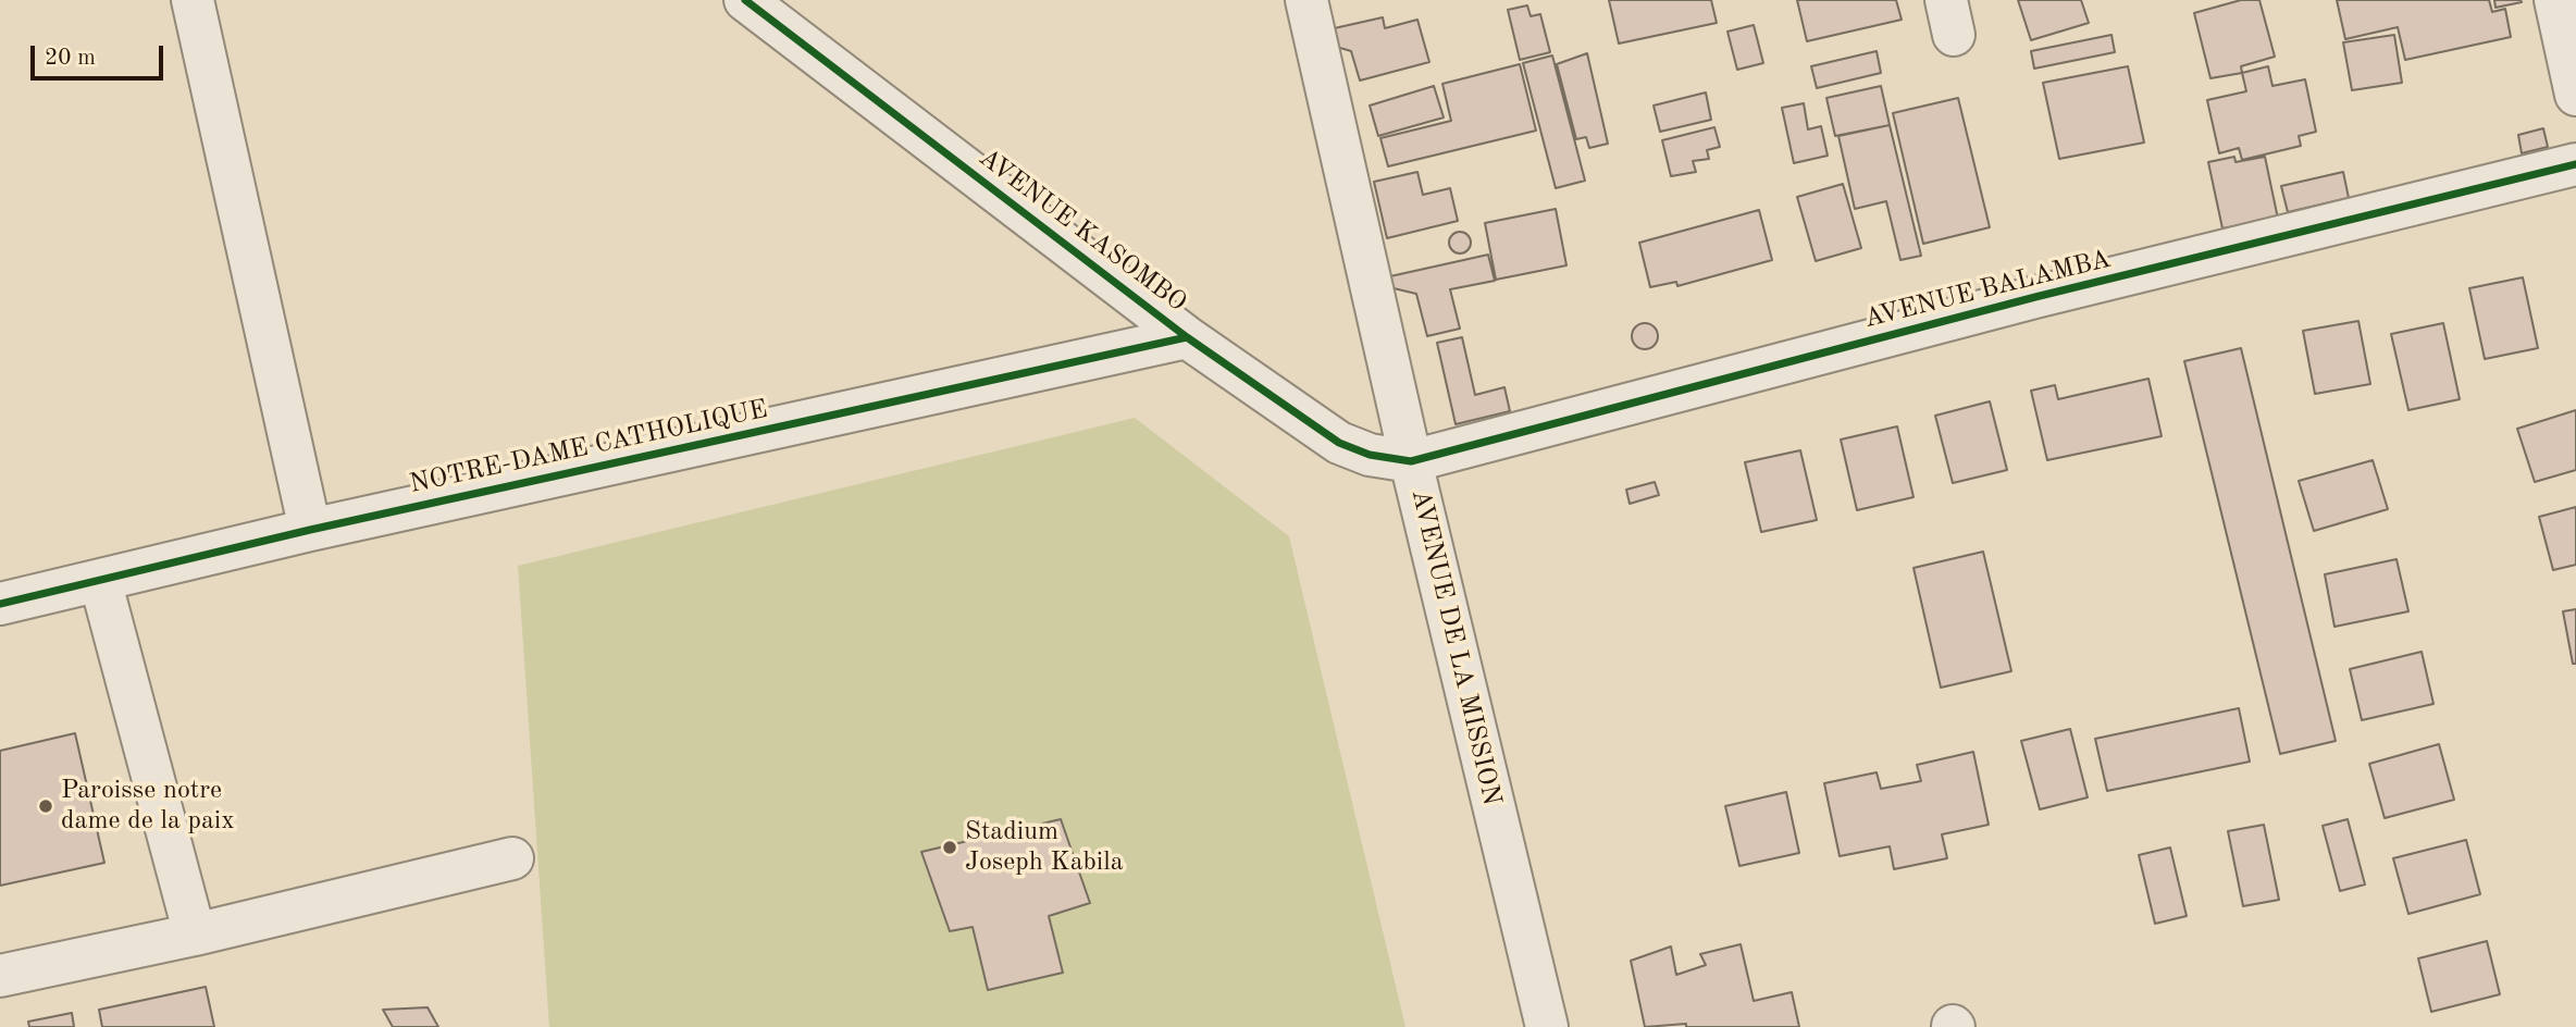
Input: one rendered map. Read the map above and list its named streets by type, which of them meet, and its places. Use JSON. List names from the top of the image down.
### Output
{
  "streets": {
    "street": [
      "AVENUE KASOMBO",
      "AVENUE BALAMBA",
      "NOTRE-DAME CATHOLIQUE",
      "AVENUE DE LA MISSION"
    ]
  },
  "crossings": [
    ["AVENUE KASOMBO", "AVENUE BALAMBA"],
    ["AVENUE KASOMBO", "NOTRE-DAME CATHOLIQUE"],
    ["AVENUE KASOMBO", "AVENUE DE LA MISSION"],
    ["AVENUE BALAMBA", "AVENUE DE LA MISSION"]
  ],
  "places": ["Paroisse notre dame de la paix", "Stadium Joseph Kabila"],
  "scale_bar": "20 m"
}
